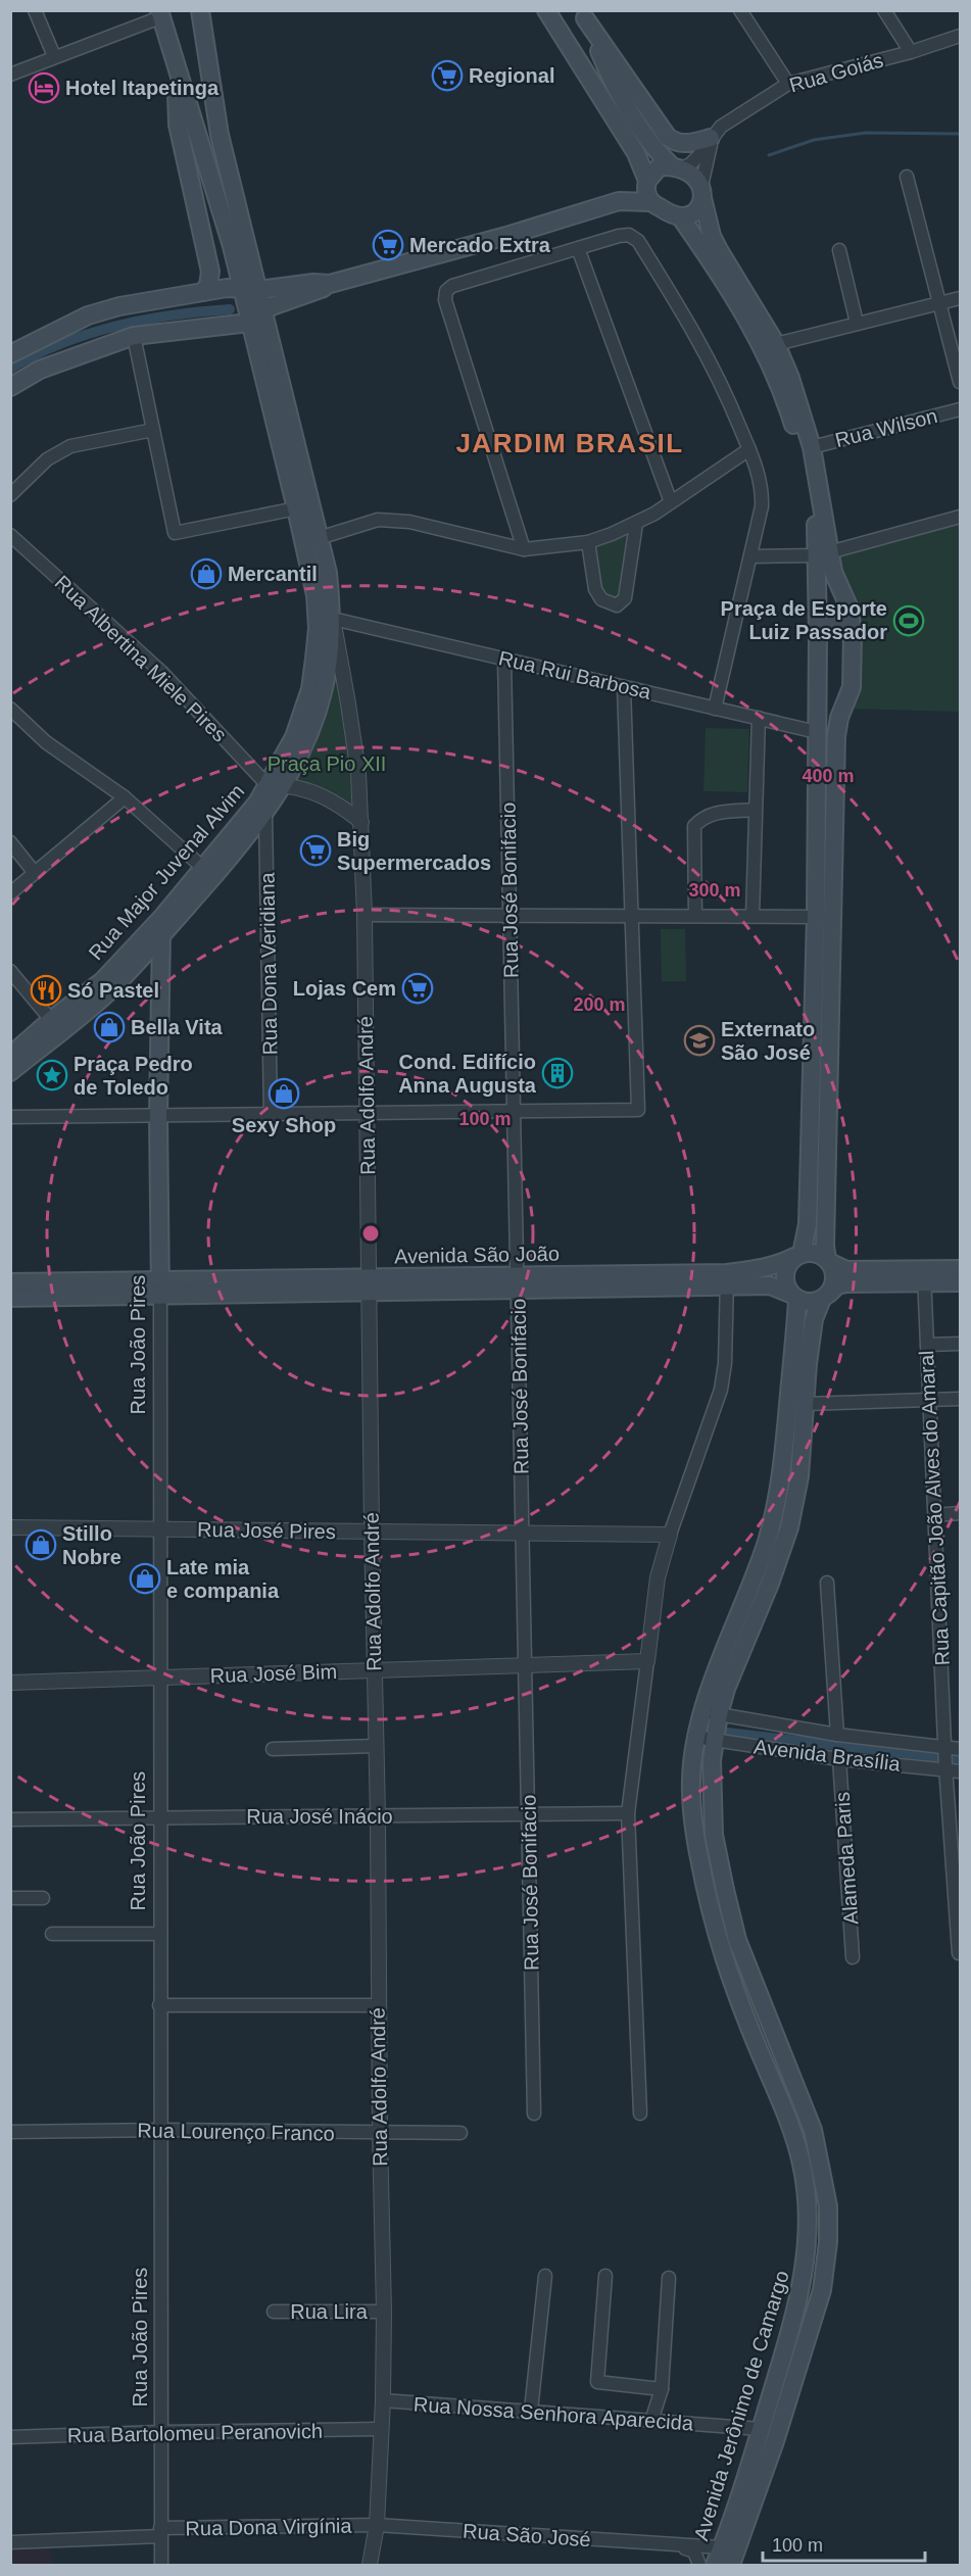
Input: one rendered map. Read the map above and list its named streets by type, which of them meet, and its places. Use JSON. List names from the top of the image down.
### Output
{
  "streets": {
    "main road": [
      "Rua Major Juvenal Alvim",
      "Avenida São João",
      "Rua João Pires",
      "Avenida Jerônimo de Camargo"
    ],
    "street": [
      "Rua Goiás",
      "Rua Wilson",
      "Rua Albertina Miele Pires",
      "Rua Rui Barbosa",
      "Rua José Bonifacio",
      "Rua Dona Veridiana",
      "Rua Adolfo André",
      "Rua Capitão João Alves do Amaral",
      "Rua José Pires",
      "Rua José Bim",
      "Avenida Brasília",
      "Rua José Inácio",
      "Alameda Paris",
      "Rua Lourenço Franco",
      "Rua Lira",
      "Rua Nossa Senhora Aparecida",
      "Rua Bartolomeu Peranovich",
      "Rua Dona Virgínia",
      "Rua São José"
    ]
  },
  "crossings": [
    ["Rua Albertina Miele Pires", "Rua Major Juvenal Alvim"],
    ["Rua Rui Barbosa", "Rua José Bonifacio"],
    ["Rua Rui Barbosa", "Rua Adolfo André"],
    ["Rua Major Juvenal Alvim", "Rua Dona Veridiana"],
    ["Rua José Bonifacio", "Avenida São João"],
    ["Rua José Bonifacio", "Rua José Pires"],
    ["Rua José Bonifacio", "Rua José Bim"],
    ["Rua José Bonifacio", "Rua José Inácio"],
    ["Rua Adolfo André", "Avenida São João"],
    ["Rua Adolfo André", "Rua José Pires"],
    ["Rua Adolfo André", "Rua José Bim"],
    ["Rua Adolfo André", "Rua José Inácio"],
    ["Rua Adolfo André", "Rua Lourenço Franco"],
    ["Rua Adolfo André", "Rua Lira"],
    ["Rua Adolfo André", "Rua Nossa Senhora Aparecida"],
    ["Rua Adolfo André", "Rua Bartolomeu Peranovich"],
    ["Rua Adolfo André", "Rua Dona Virgínia"],
    ["Rua Adolfo André", "Rua São José"],
    ["Avenida São João", "Rua João Pires"],
    ["Avenida São João", "Avenida Jerônimo de Camargo"],
    ["Rua João Pires", "Rua José Pires"],
    ["Rua João Pires", "Rua José Bim"],
    ["Rua João Pires", "Rua José Inácio"],
    ["Rua João Pires", "Rua Lourenço Franco"],
    ["Rua João Pires", "Rua Bartolomeu Peranovich"],
    ["Rua João Pires", "Rua Dona Virgínia"],
    ["Rua Capitão João Alves do Amaral", "Avenida Brasília"],
    ["Avenida Brasília", "Alameda Paris"],
    ["Avenida Brasília", "Avenida Jerônimo de Camargo"],
    ["Avenida Jerônimo de Camargo", "Rua Nossa Senhora Aparecida"],
    ["Avenida Jerônimo de Camargo", "Rua São José"],
    ["Rua Dona Virgínia", "Rua São José"]
  ],
  "districts": ["JARDIM BRASIL"],
  "parks": ["Praça Pio XII"],
  "places": {
    "supermarket": [
      "Regional",
      "Mercado Extra",
      "Big Supermercados",
      "Lojas Cem"
    ],
    "hotel": ["Hotel Itapetinga"],
    "shop": [
      "Mercantil",
      "Bella Vita",
      "Sexy Shop",
      "Stillo Nobre",
      "Late mia e compania"
    ],
    "sports": ["Praça de Esporte Luiz Passador"],
    "restaurant": ["Só Pastel"],
    "school or university": ["Externato São José"],
    "building": ["Cond. Edifício Anna Augusta"],
    "place": ["Praça Pedro de Toledo"]
  },
  "scale_bar": "100 m",
  "rings": [
    "400 m",
    "300 m",
    "200 m",
    "100 m"
  ]
}
